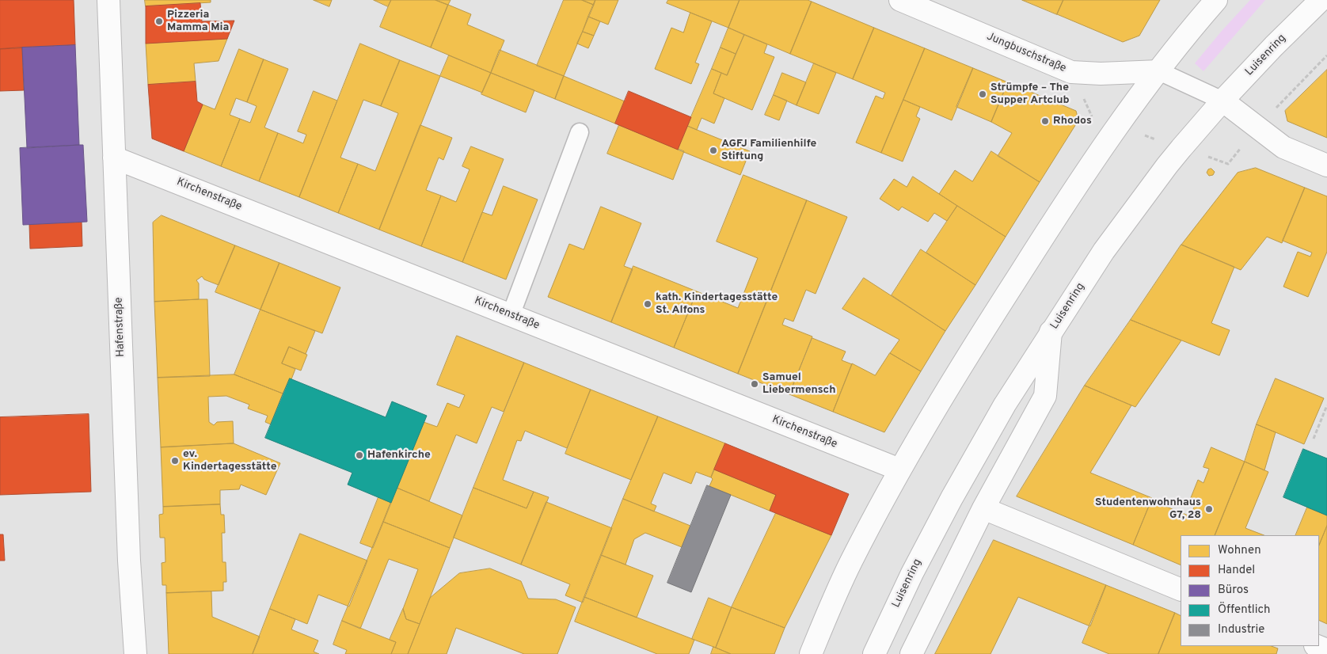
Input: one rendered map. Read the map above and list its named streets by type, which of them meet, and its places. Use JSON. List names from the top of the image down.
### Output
{
  "streets": {
    "street": [
      "Jungbuschstraße",
      "Luisenring",
      "Kirchenstraße",
      "Hafenstraße"
    ]
  },
  "crossings": [
    ["Kirchenstraße", "Hafenstraße"]
  ],
  "places": [
    "Pizzeria Mamma Mia",
    "Strümpfe – The Supper Artclub",
    "Rhodos",
    "AGFJ Familienhilfe Stiftung",
    "kath. Kindertagesstätte St. Alfons",
    "Samuel Liebermensch",
    "Hafenkirche",
    "ev. Kindertagesstätte",
    "Studentenwohnhaus G7, 28"
  ],
  "legend": [
    "Wohnen",
    "Handel",
    "Büros",
    "Öffentlich",
    "Industrie"
  ]
}
